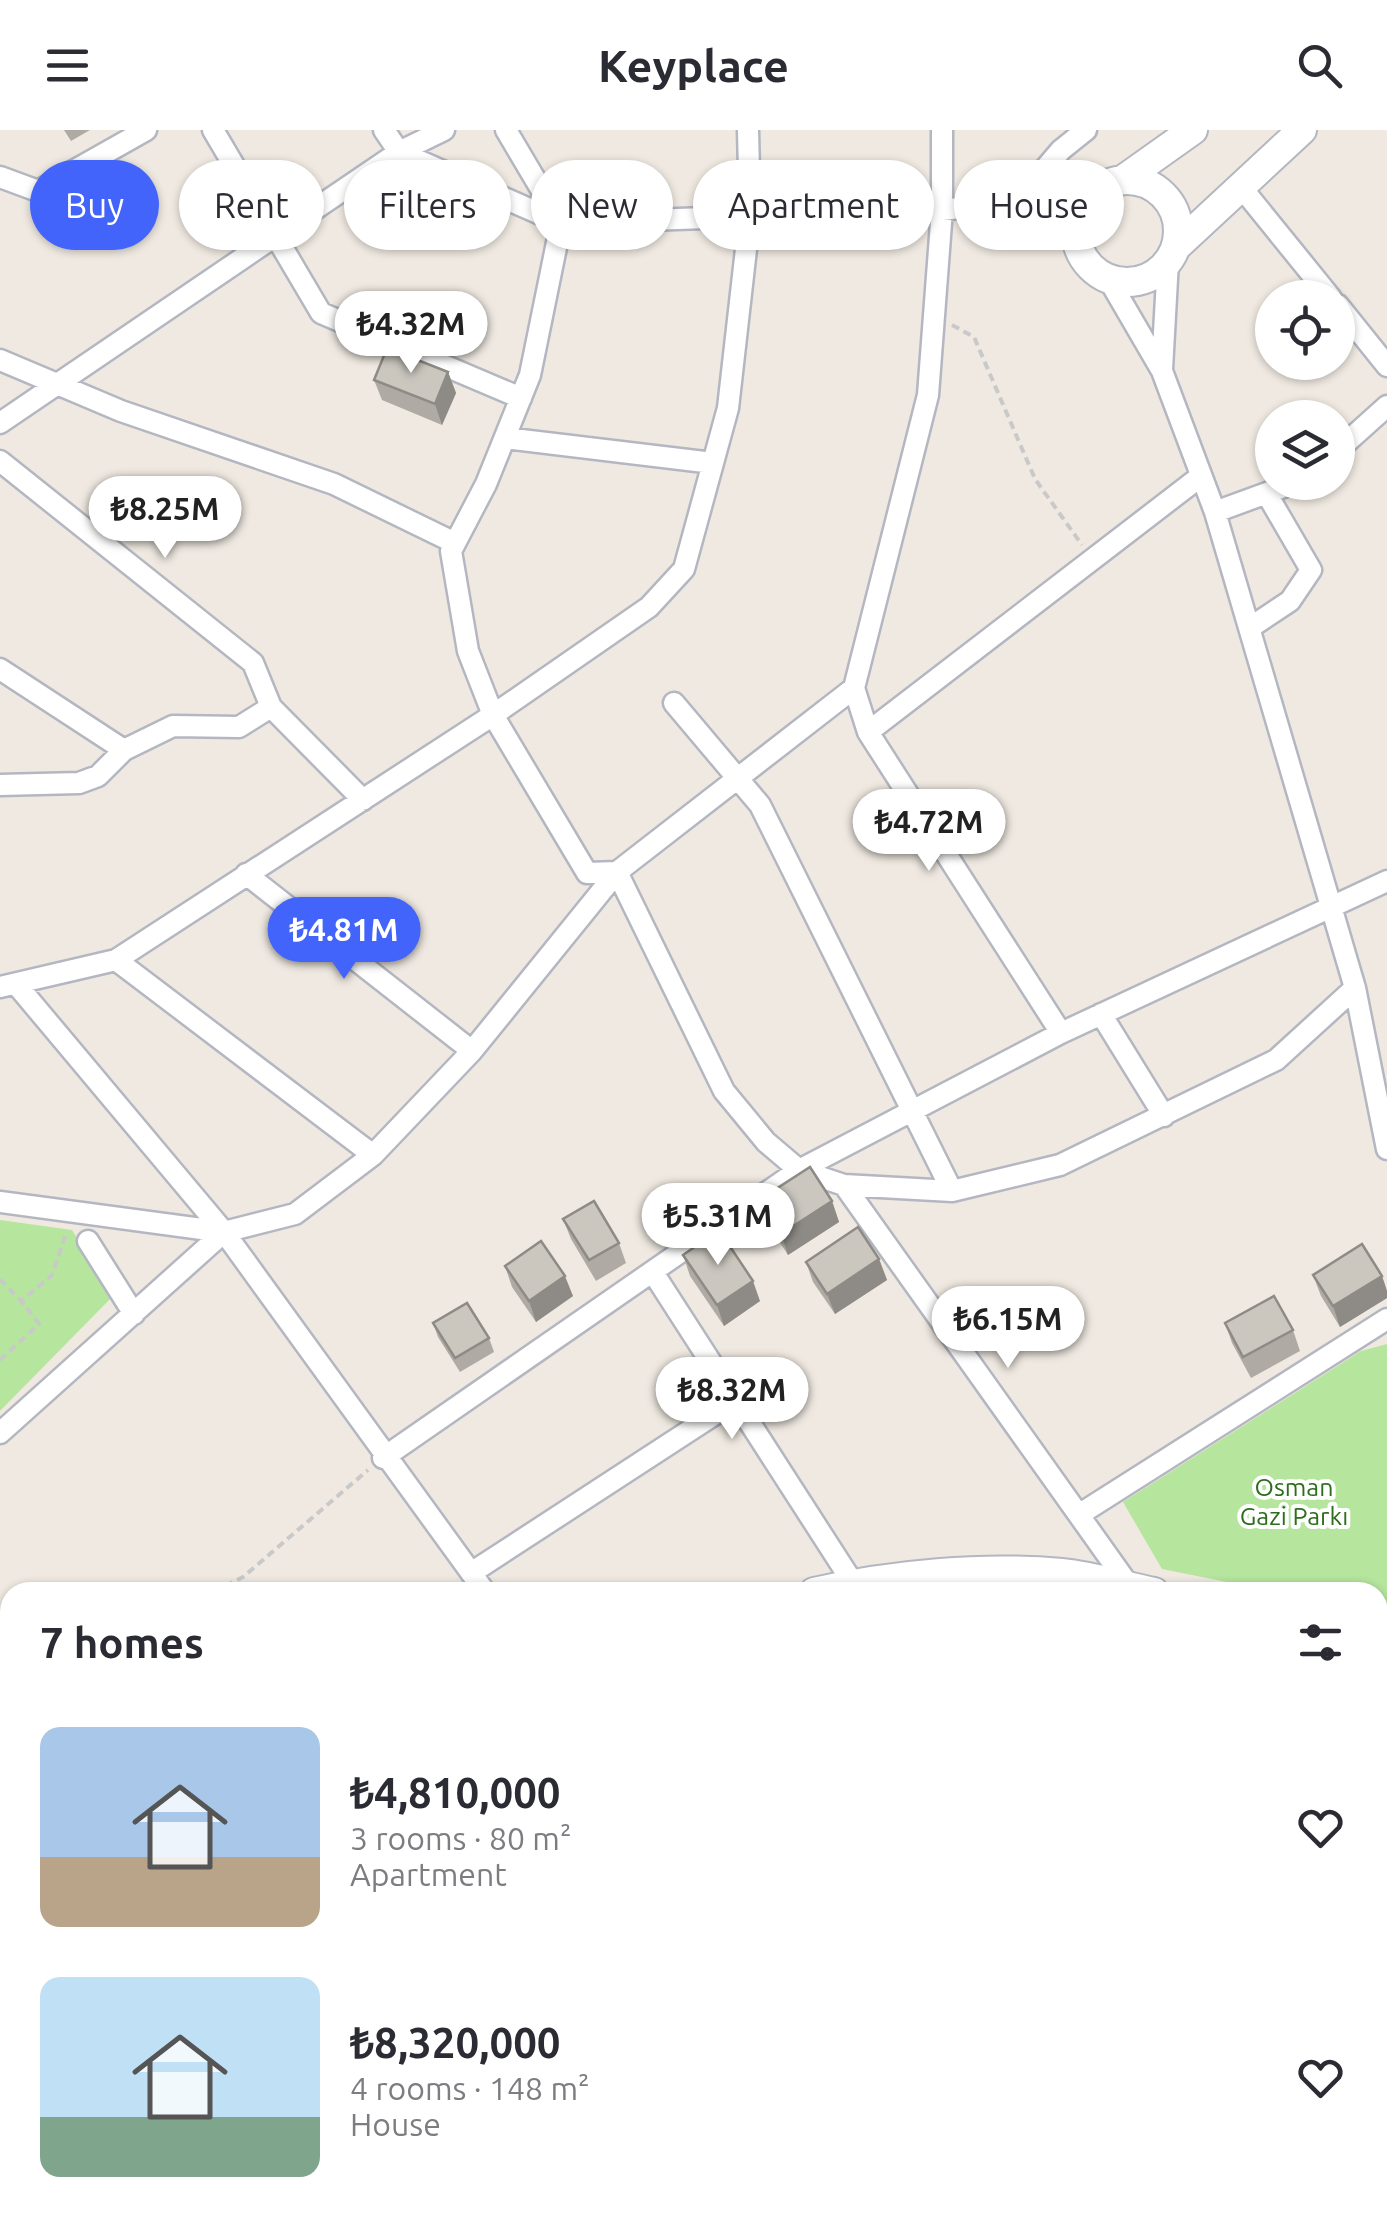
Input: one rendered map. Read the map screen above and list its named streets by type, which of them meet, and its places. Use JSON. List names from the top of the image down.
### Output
{
  "parks": ["Osman Gazi Parkı"],
  "page": {
    "header": "Keyplace",
    "chip": [
      "Buy",
      "Rent",
      "Filters",
      "New",
      "Apartment",
      "House"
    ],
    "price": [
      "₺4.32M",
      "₺8.25M",
      "₺4.72M",
      "₺4.81M",
      "₺5.31M",
      "₺6.15M",
      "₺8.32M"
    ],
    "heading": "7 homes",
    "list": [
      {
        "name": "₺4,810,000",
        "note": "3 rooms · 80 m² · Apartment"
      },
      {
        "name": "₺8,320,000",
        "note": "4 rooms · 148 m² · House"
      }
    ]
  }
}
